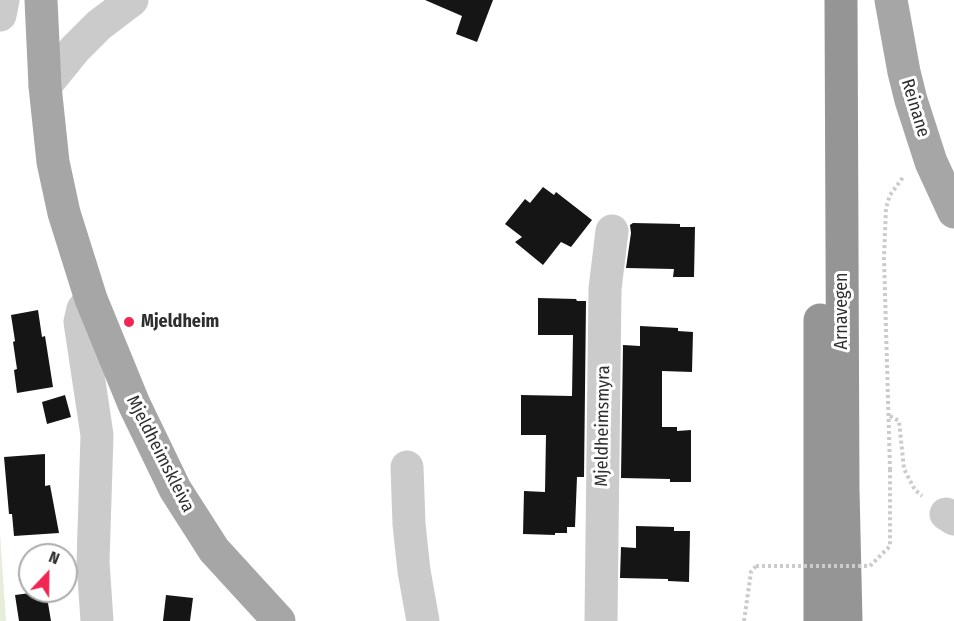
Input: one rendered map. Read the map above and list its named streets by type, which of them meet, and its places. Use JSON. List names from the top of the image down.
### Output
{
  "streets": {
    "highway": ["Arnavegen"],
    "main road": ["Reinane", "Mjeldheimskleiva"],
    "street": ["Mjeldheimsmyra"]
  },
  "places": ["Mjeldheim"],
  "north": "top"
}
